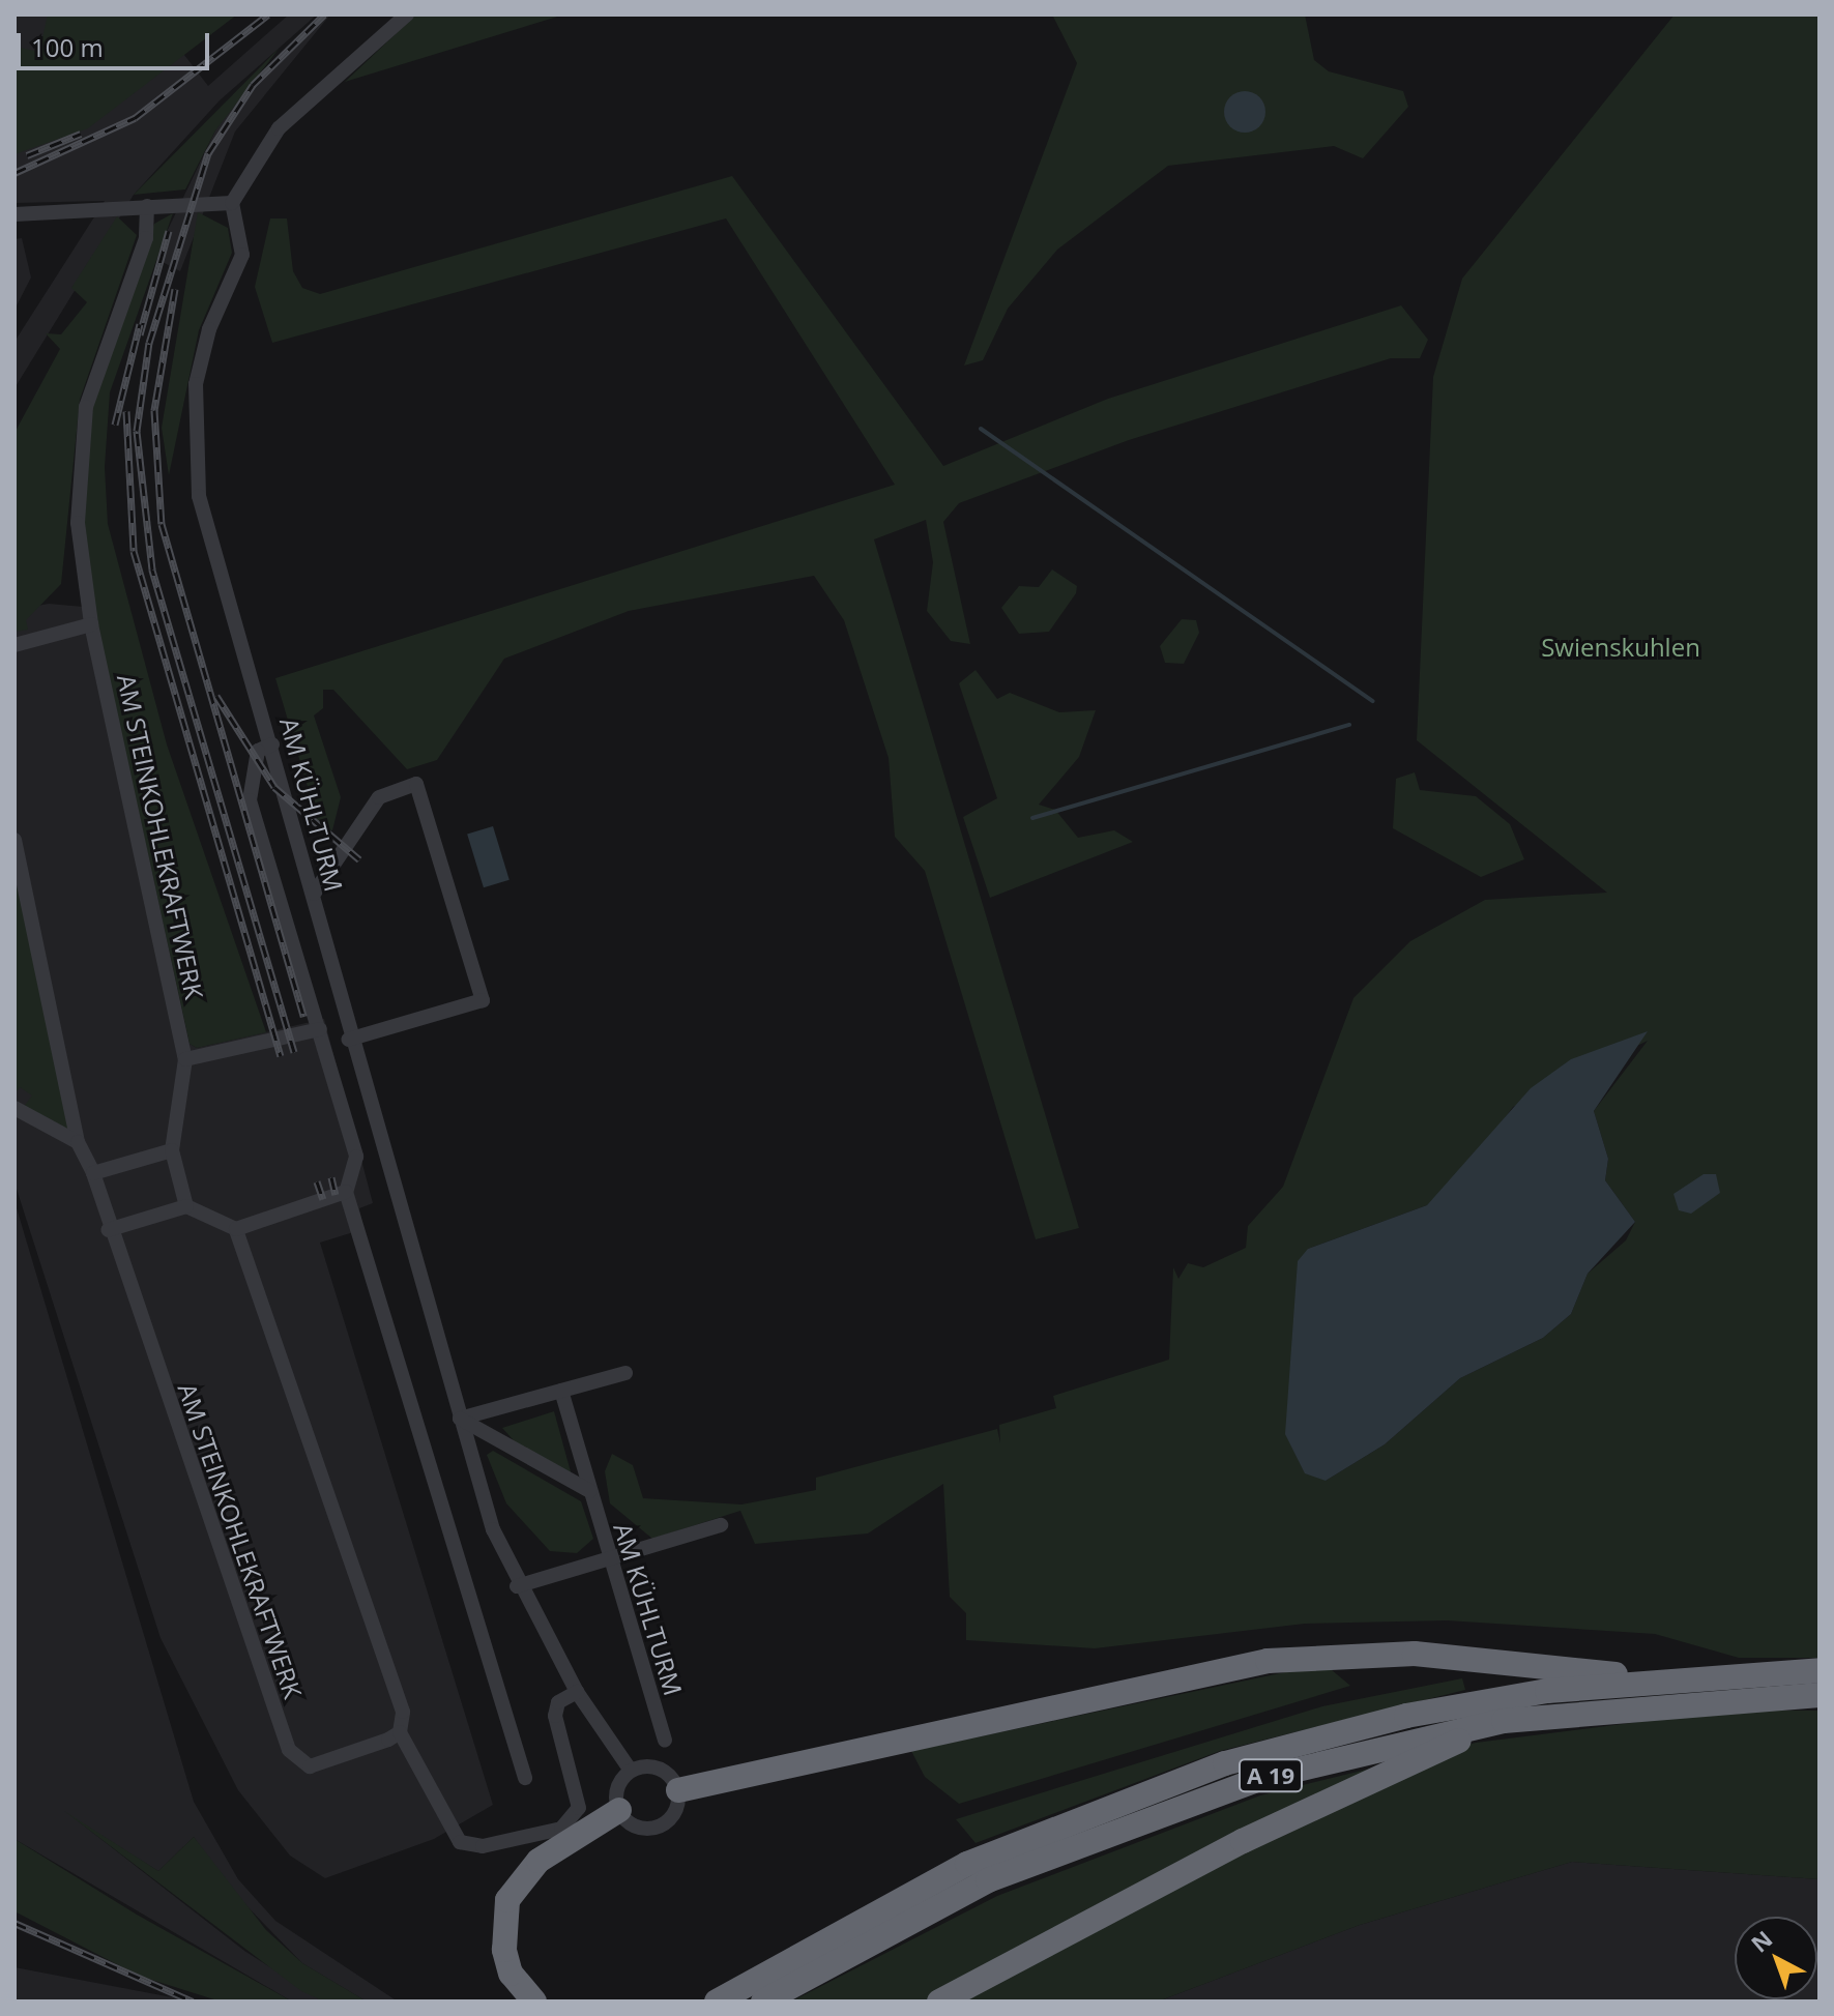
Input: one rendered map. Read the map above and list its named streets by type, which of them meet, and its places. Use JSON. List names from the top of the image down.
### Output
{
  "streets": {
    "highway": ["A 19"],
    "street": ["AM KÜHLTURM", "AM STEINKOHLEKRAFTWERK"]
  },
  "parks": ["Swienskuhlen"],
  "scale_bar": "100 m",
  "north": "top left"
}
